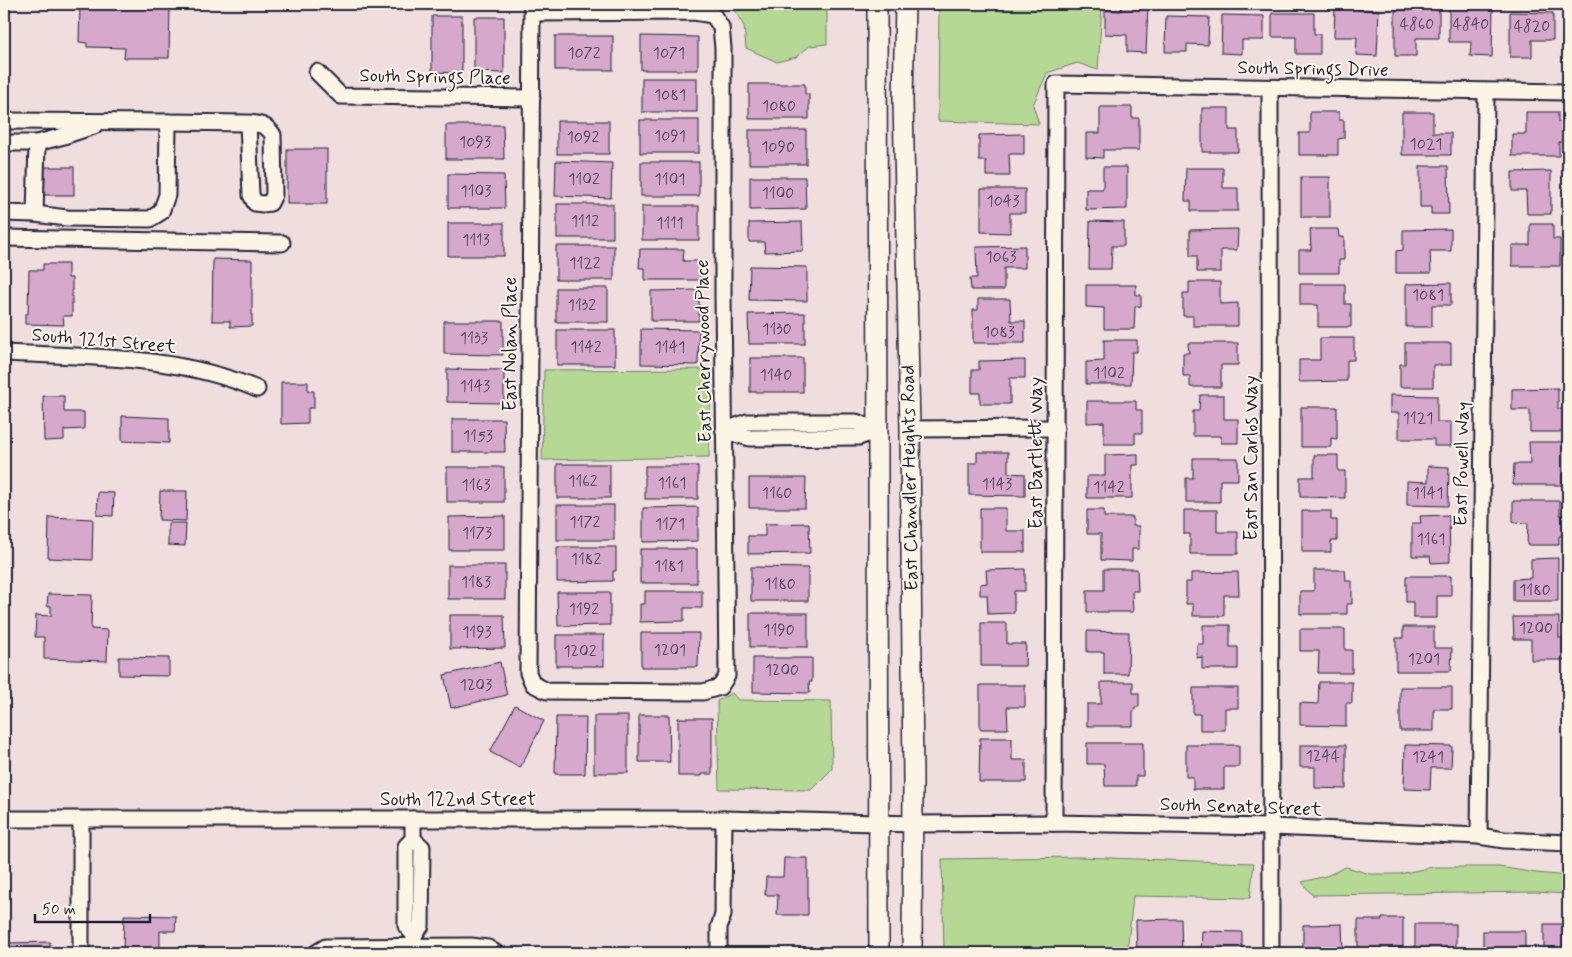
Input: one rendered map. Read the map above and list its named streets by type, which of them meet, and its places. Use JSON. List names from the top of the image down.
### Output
{
  "streets": {
    "main road": ["East Chandler Heights Road"],
    "street": [
      "South Springs Drive",
      "South Springs Place",
      "South 121st Street",
      "East Nolan Place",
      "East Cherrywood Place",
      "East Bartlett Way",
      "East San Carlos Way",
      "East Powell Way",
      "South 122nd Street",
      "South Senate Street"
    ]
  },
  "crossings": [
    ["South Springs Drive", "East Bartlett Way"],
    ["South Springs Drive", "East San Carlos Way"],
    ["South Springs Drive", "East Powell Way"],
    ["South Springs Place", "East Nolan Place"],
    ["East Nolan Place", "East Cherrywood Place"],
    ["East Bartlett Way", "South Senate Street"],
    ["East San Carlos Way", "South Senate Street"],
    ["East Powell Way", "South Senate Street"],
    ["East Chandler Heights Road", "South 122nd Street"],
    ["East Chandler Heights Road", "South Senate Street"],
    ["South 122nd Street", "South Senate Street"]
  ],
  "house_numbers": [
    "4860",
    "4840",
    "4820",
    "1072",
    "1071",
    "1081",
    "1080",
    "1091",
    "1092",
    "1093",
    "1021",
    "1090",
    "1102",
    "1101",
    "1103",
    "1100",
    "1043",
    "1112",
    "1111",
    "1113",
    "1063",
    "1122",
    "1081",
    "1132",
    "1130",
    "1083",
    "1133",
    "1142",
    "1141",
    "1102",
    "1140",
    "1143",
    "1121",
    "1153",
    "1162",
    "1161",
    "1143",
    "1163",
    "1142",
    "1160",
    "1141",
    "1172",
    "1171",
    "1173",
    "1161",
    "1182",
    "1181",
    "1183",
    "1180",
    "1180",
    "1192",
    "1200",
    "1190",
    "1193",
    "1201",
    "1202",
    "1201",
    "1200",
    "1203",
    "1244",
    "1241"
  ],
  "scale_bar": "50 m"
}
